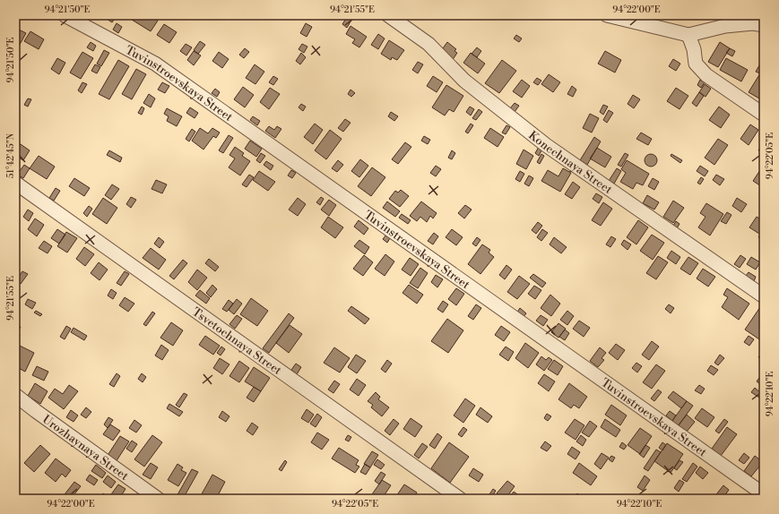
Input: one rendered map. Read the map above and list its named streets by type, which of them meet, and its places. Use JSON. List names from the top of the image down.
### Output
{
  "streets": {
    "street": [
      "Tuvinstroevskaya Street",
      "Konechnaya Street",
      "Tsvetochnaya Street",
      "Urozhaynaya Street"
    ]
  },
  "coordinates": [
    "94°21'50\"E",
    "94°21'55\"E",
    "94°22'00\"E",
    "94°22'05\"E",
    "51°42'45\"N",
    "94°22'10\"E"
  ]
}
